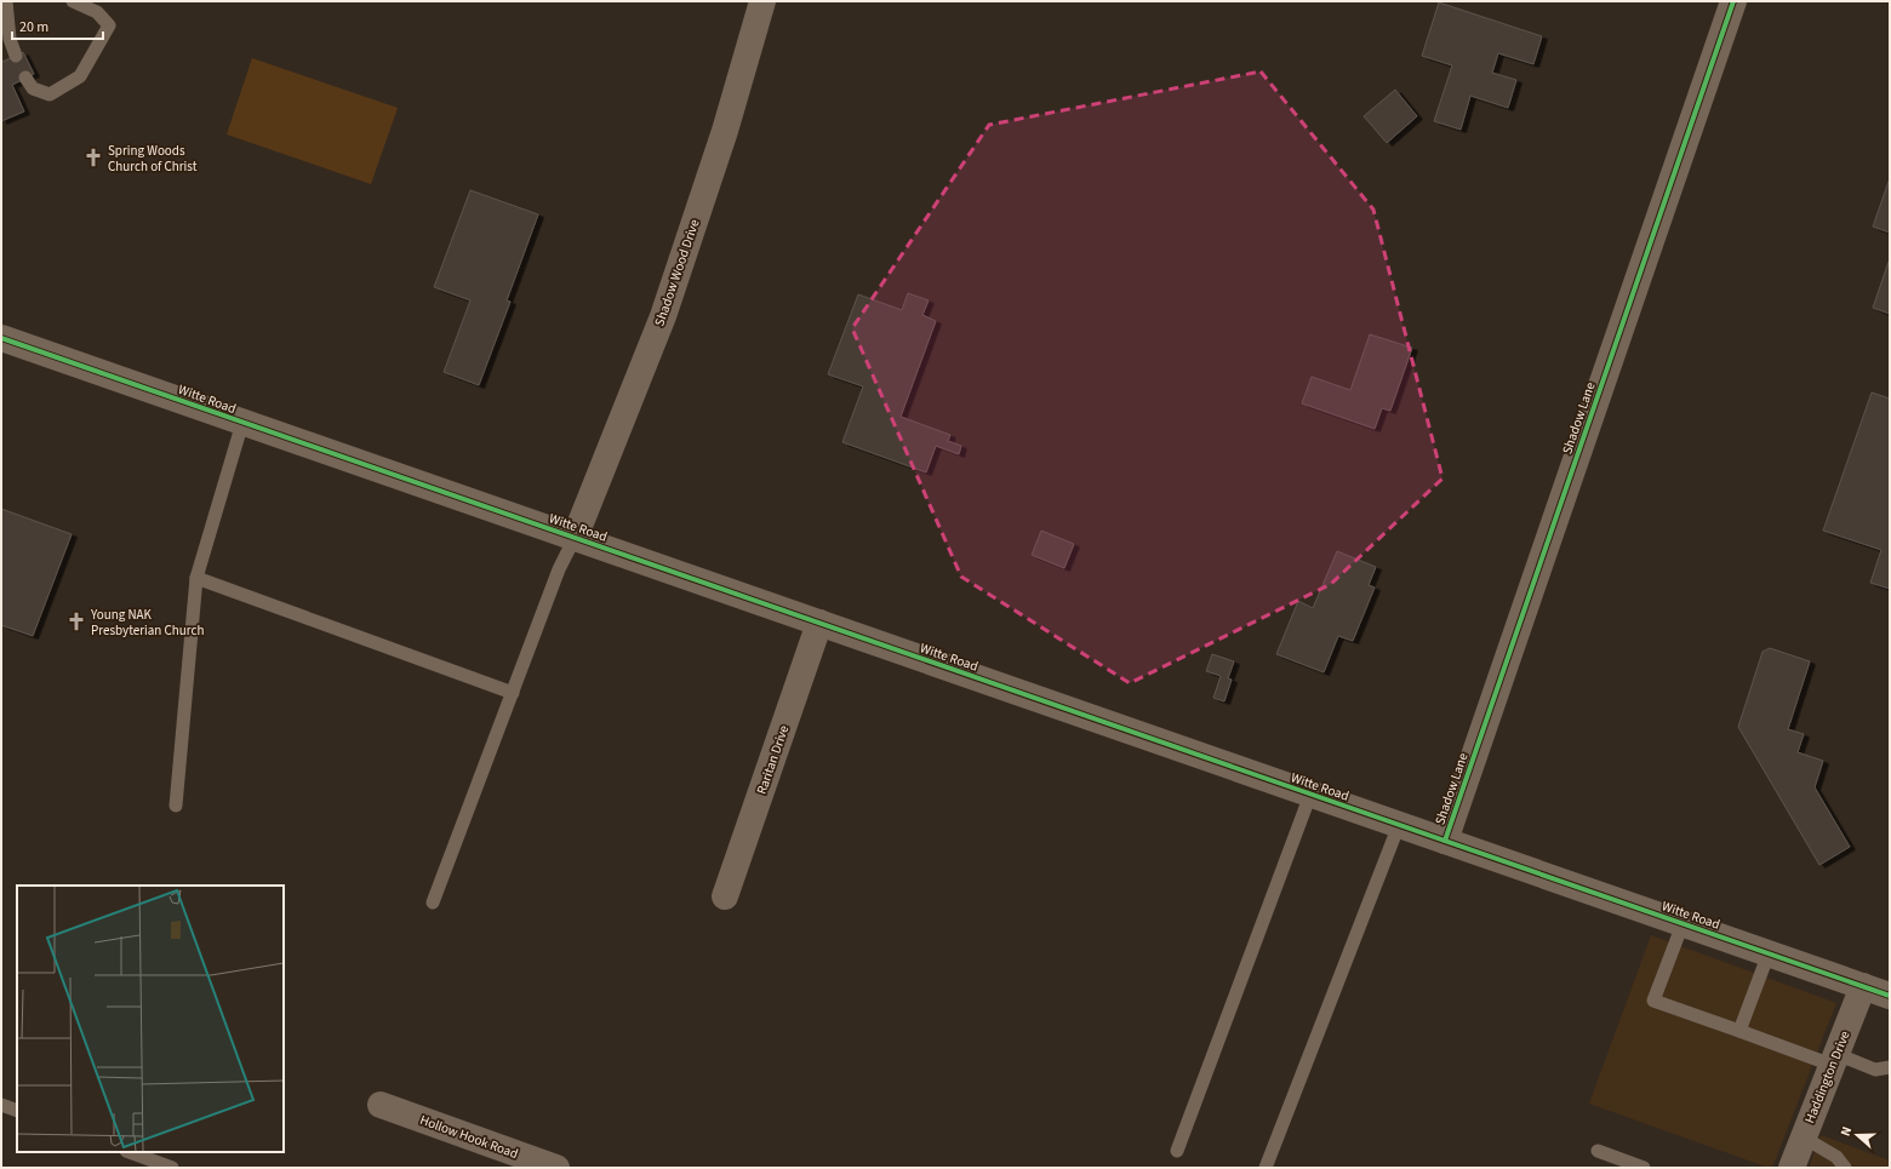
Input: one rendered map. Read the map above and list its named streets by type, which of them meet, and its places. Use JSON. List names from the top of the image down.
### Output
{
  "streets": {
    "street": [
      "Shadow Wood Drive",
      "Witte Road",
      "Shadow Lane",
      "Raritan Drive",
      "Haddington Drive",
      "Hollow Hook Road"
    ]
  },
  "crossings": [
    ["Shadow Wood Drive", "Witte Road"],
    ["Witte Road", "Shadow Lane"],
    ["Witte Road", "Raritan Drive"],
    ["Witte Road", "Haddington Drive"]
  ],
  "places": {
    "church": ["Spring Woods Church of Christ", "Young NAK Presbyterian Church"]
  },
  "scale_bar": "20 m",
  "north": "left"
}
